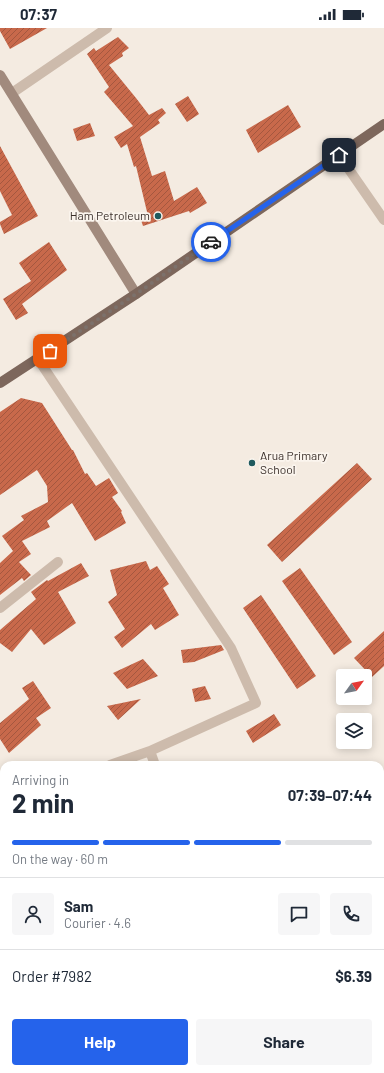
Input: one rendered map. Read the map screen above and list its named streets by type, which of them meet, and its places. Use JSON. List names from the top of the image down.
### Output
{
  "places": ["Ham Petroleum", "Arua Primary School"],
  "north": "top right",
  "page": {
    "status": "07:37",
    "heading": ["2 min", "Arriving in", "07:39–07:44"],
    "panel": [
      "Sam",
      "Courier · 4.6",
      "Order #7982",
      "$6.39"
    ],
    "bar": "On the way · 60 m",
    "buttons": ["Help", "Share"]
  }
}
